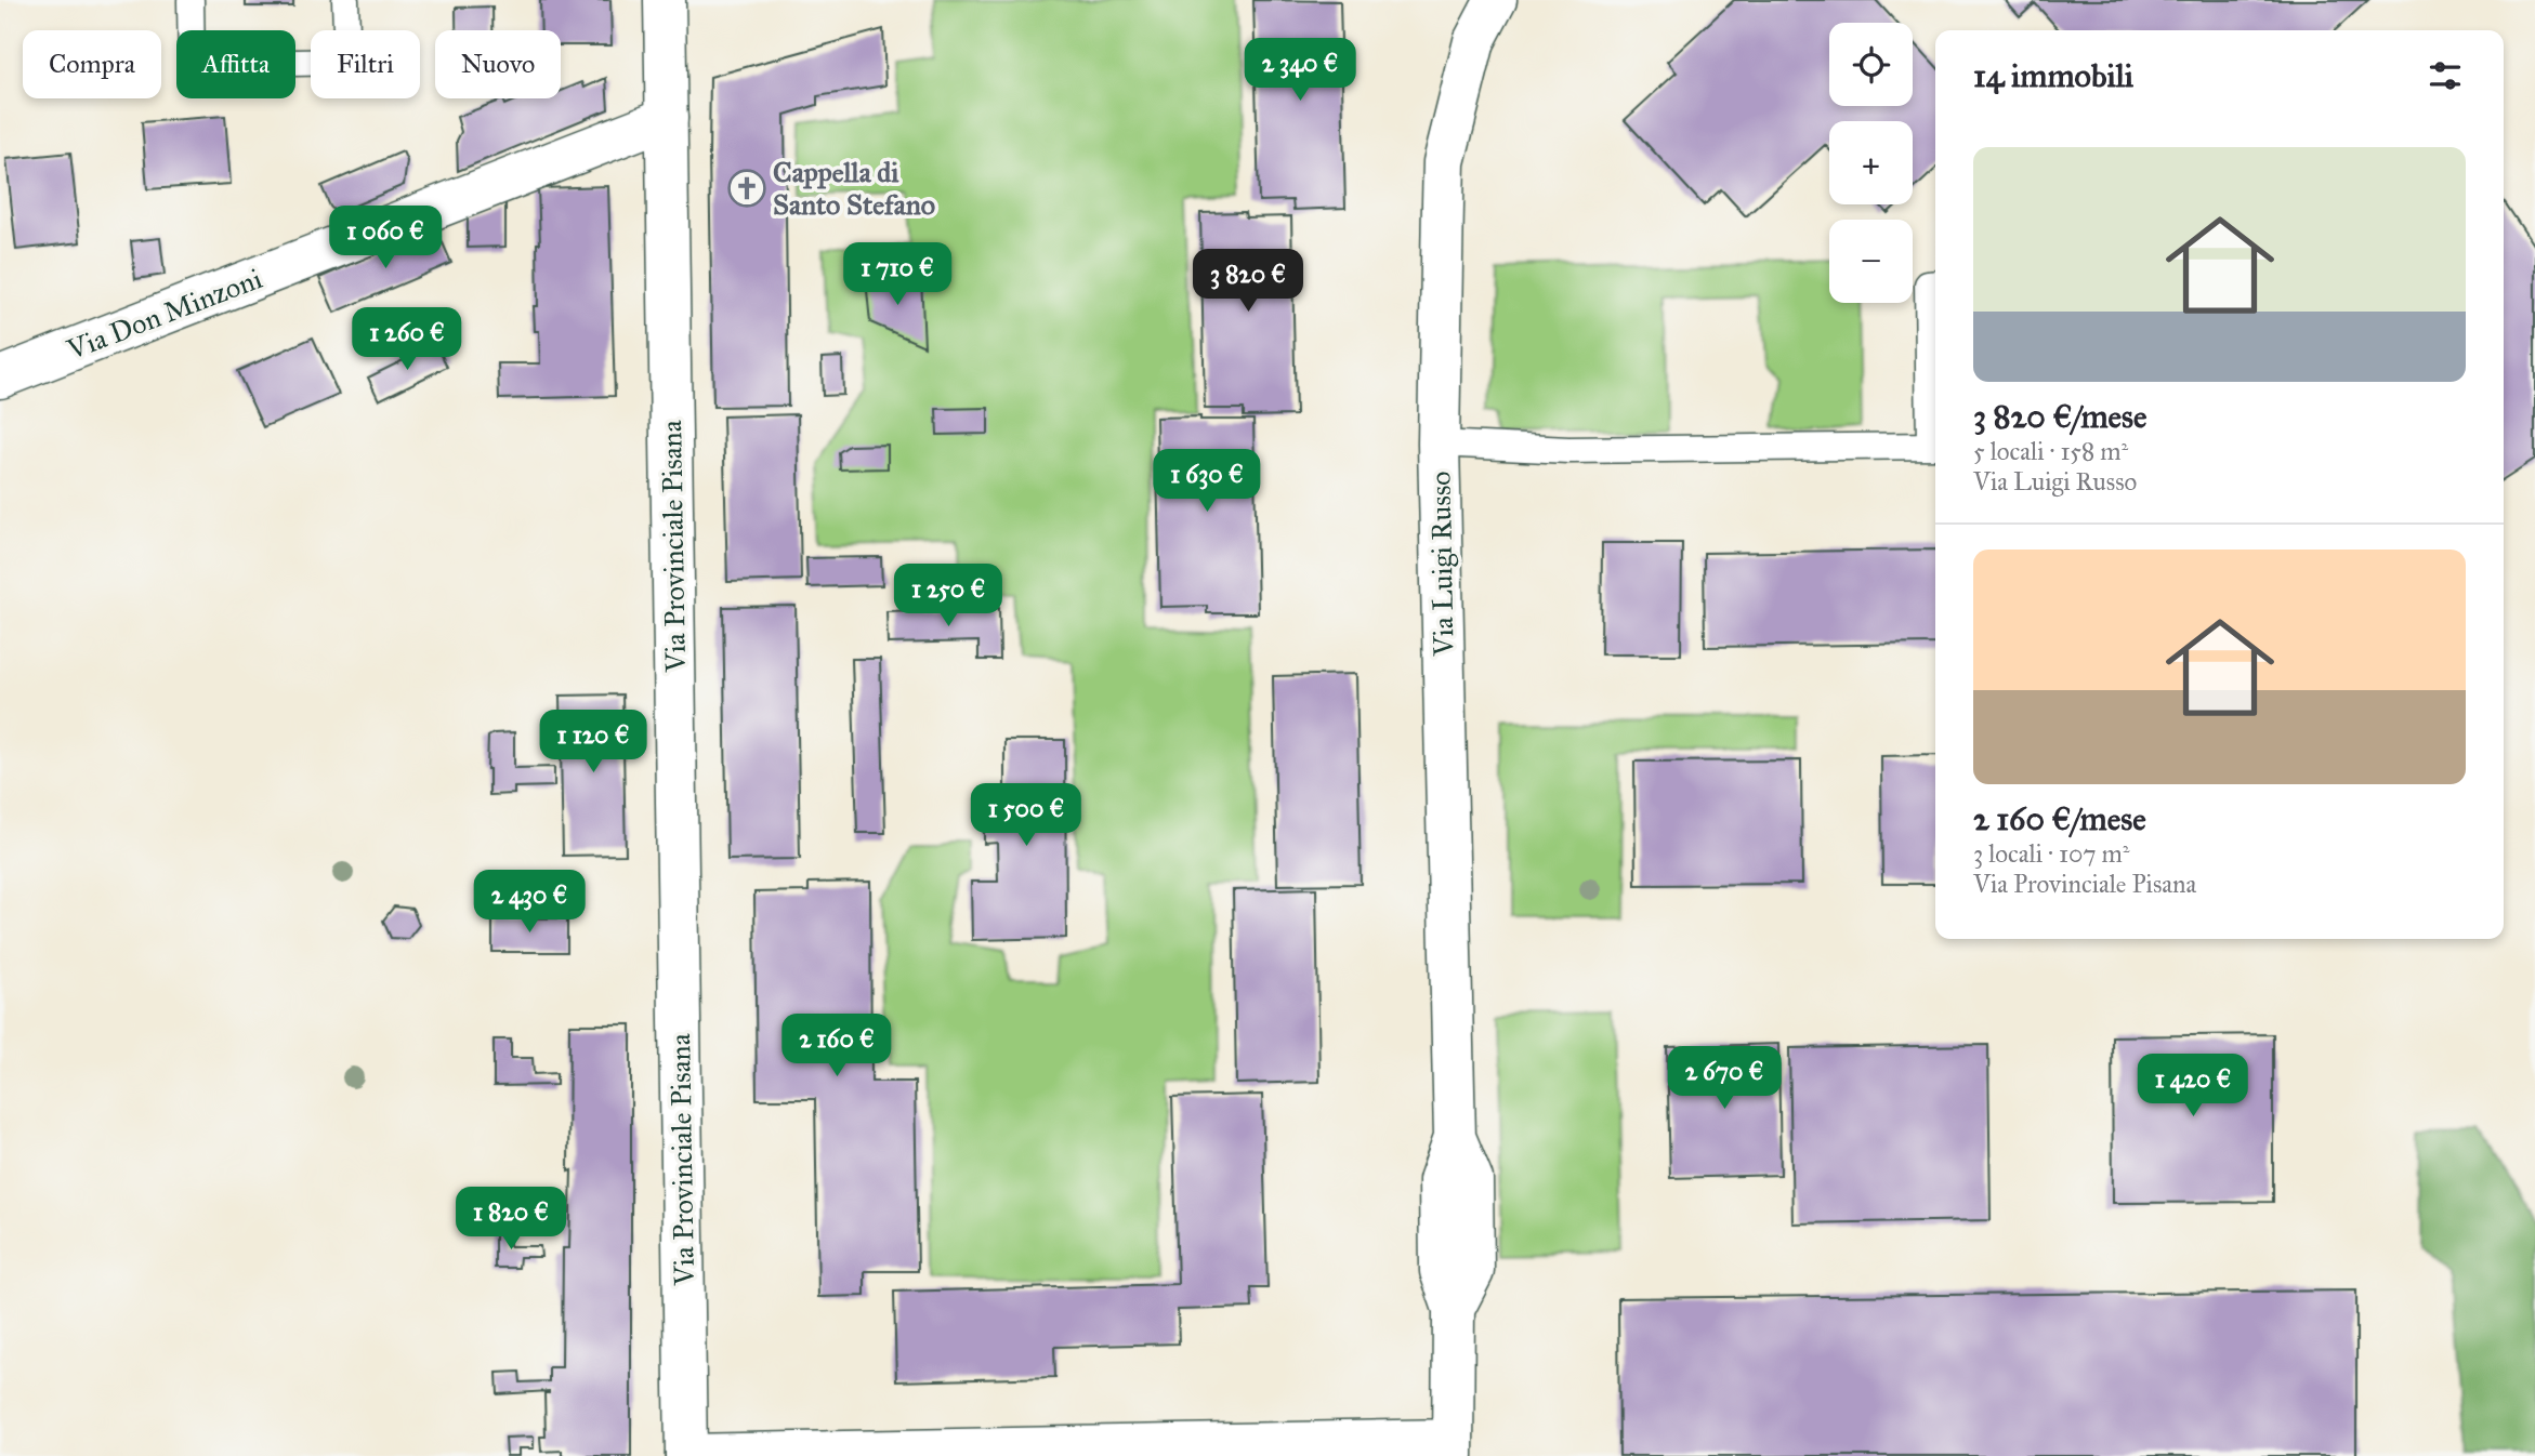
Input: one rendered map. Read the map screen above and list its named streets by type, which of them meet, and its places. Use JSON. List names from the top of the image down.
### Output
{
  "streets": {
    "street": ["Via Don Minzoni", "Via Provinciale Pisana", "Via Luigi Russo"]
  },
  "crossings": [
    ["Via Don Minzoni", "Via Provinciale Pisana"]
  ],
  "places": {
    "church": ["Cappella di Santo Stefano"]
  },
  "page": {
    "map_buttons": ["+", "−"],
    "chip": [
      "Compra",
      "Affitta",
      "Filtri",
      "Nuovo"
    ],
    "heading": "14 immobili",
    "price": [
      "2 340 €",
      "1 060 €",
      "1 710 €",
      "3 820 €",
      "1 260 €",
      "1 630 €",
      "1 250 €",
      "1 120 €",
      "1 500 €",
      "2 430 €",
      "2 160 €",
      "2 670 €",
      "1 420 €",
      "1 820 €"
    ],
    "list": [
      {
        "name": "3 820 €/mese",
        "note": "5 locali · 158 m² · Via Luigi Russo"
      },
      {
        "name": "2 160 €/mese",
        "note": "3 locali · 107 m² · Via Provinciale Pisana"
      }
    ]
  }
}
